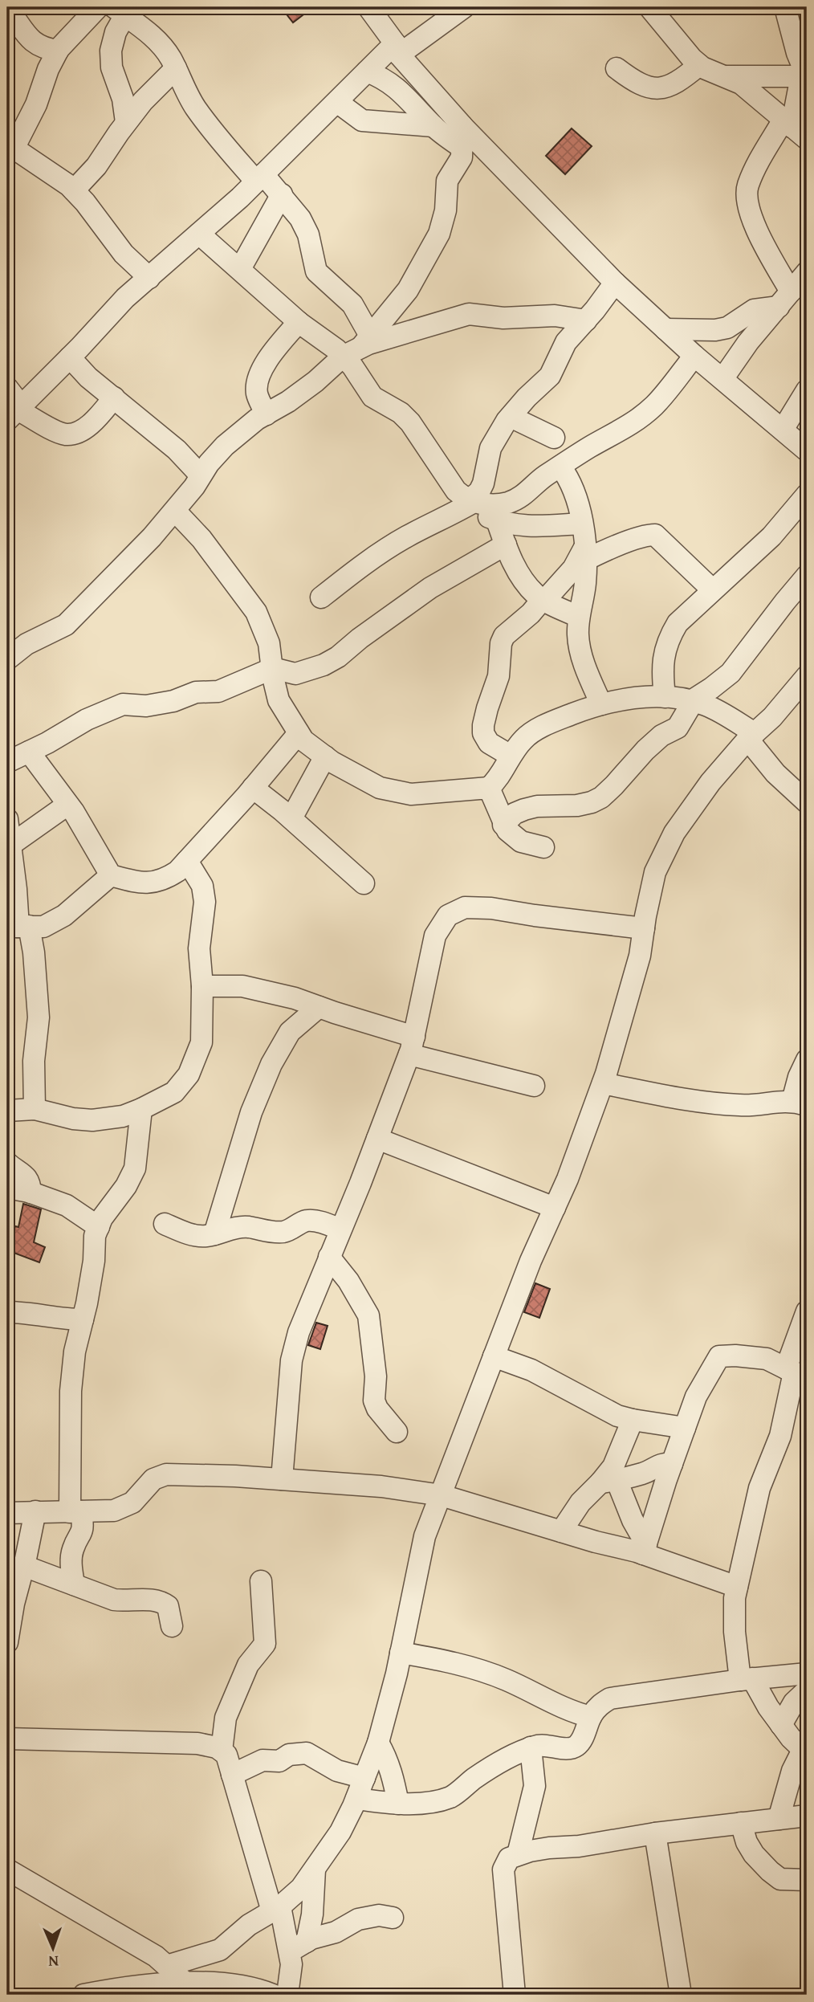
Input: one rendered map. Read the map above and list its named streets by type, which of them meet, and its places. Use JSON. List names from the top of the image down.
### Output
{
  "north": "bottom"
}
